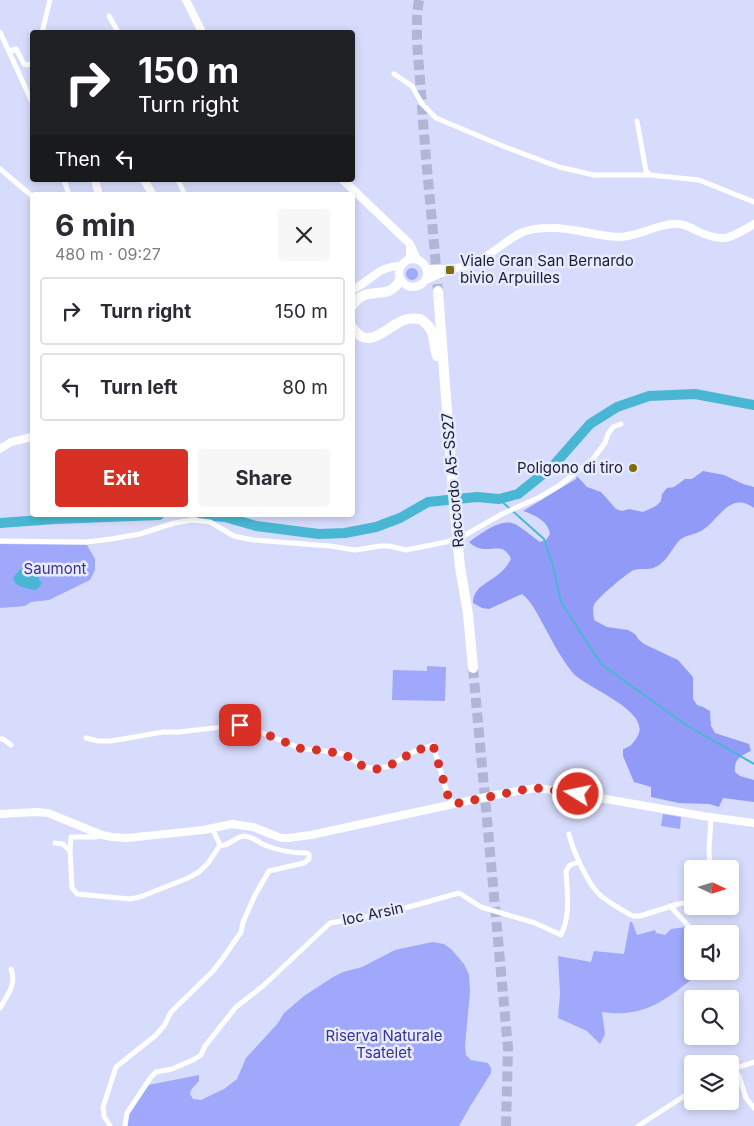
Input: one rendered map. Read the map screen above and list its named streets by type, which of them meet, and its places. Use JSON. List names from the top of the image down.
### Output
{
  "streets": {
    "highway": ["Raccordo A5-SS27"],
    "street": ["loc Arsin"]
  },
  "parks": ["Saumont", "Riserva Naturale Tsatelet"],
  "places": {
    "transit": ["Viale Gran San Bernardo bivio Arpuilles"],
    "other": ["Poligono di tiro"]
  },
  "north": "right",
  "page": {
    "turn": ["150 m", "Turn right"],
    "then": "Then",
    "heading": ["6 min", "480 m · 09:27"],
    "list": [
      {
        "name": "Turn right",
        "value": "150 m"
      },
      {
        "name": "Turn left",
        "value": "80 m"
      }
    ],
    "buttons": ["Exit", "Share"]
  }
}
